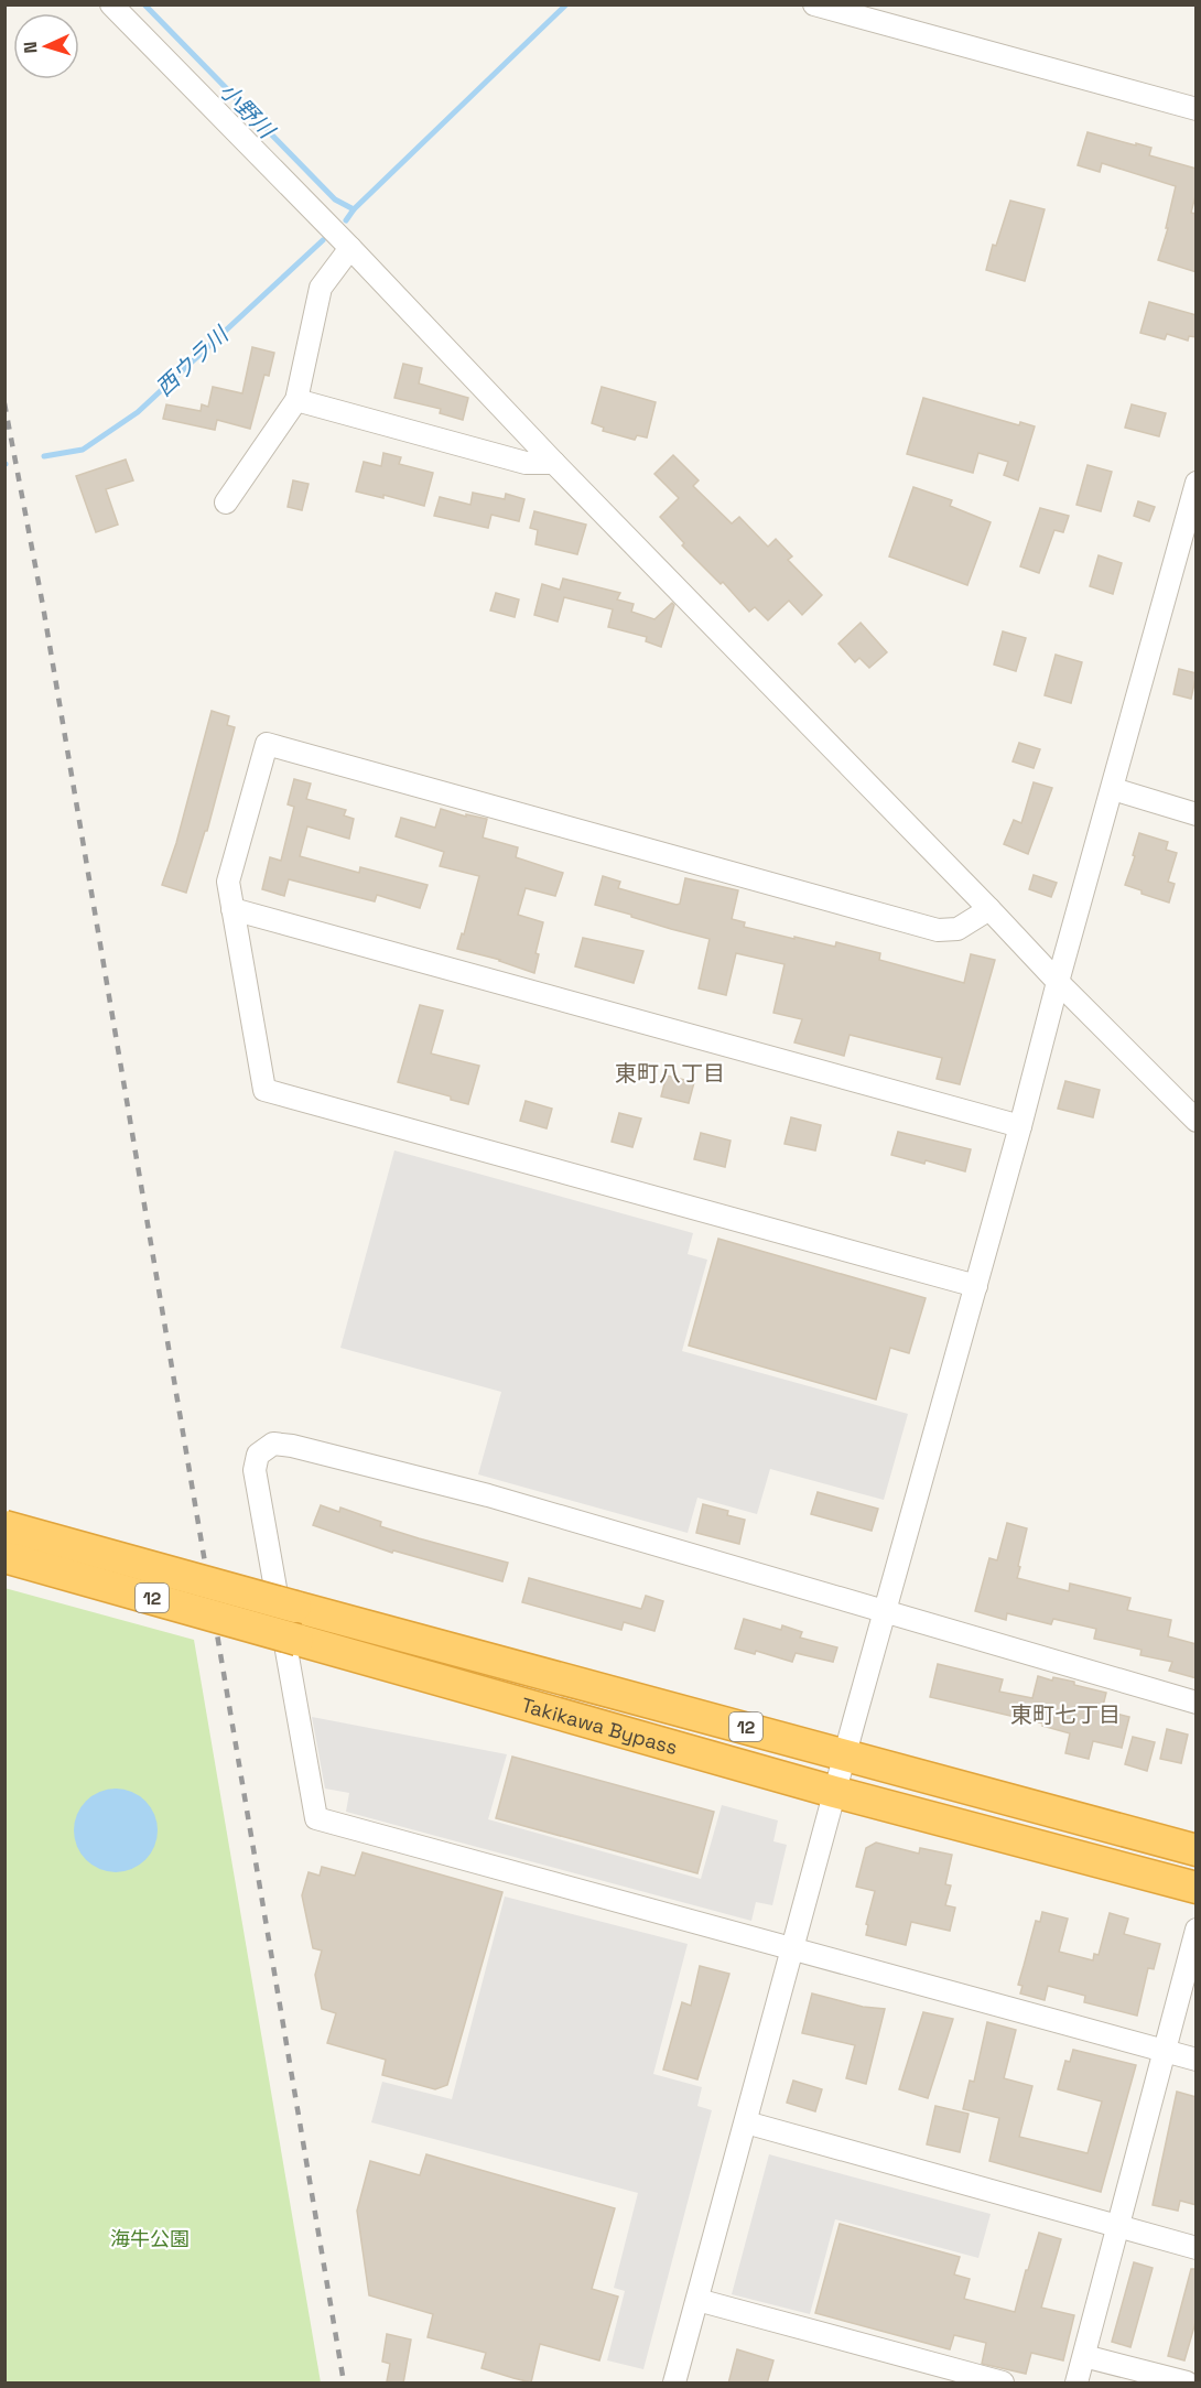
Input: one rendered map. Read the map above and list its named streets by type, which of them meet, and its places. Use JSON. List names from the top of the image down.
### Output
{
  "streets": {
    "highway": ["12", "Takikawa Bypass"]
  },
  "districts": ["東町八丁目", "東町七丁目"],
  "water": ["小野川", "西ウラ川"],
  "parks": ["海牛公園"],
  "north": "left"
}
